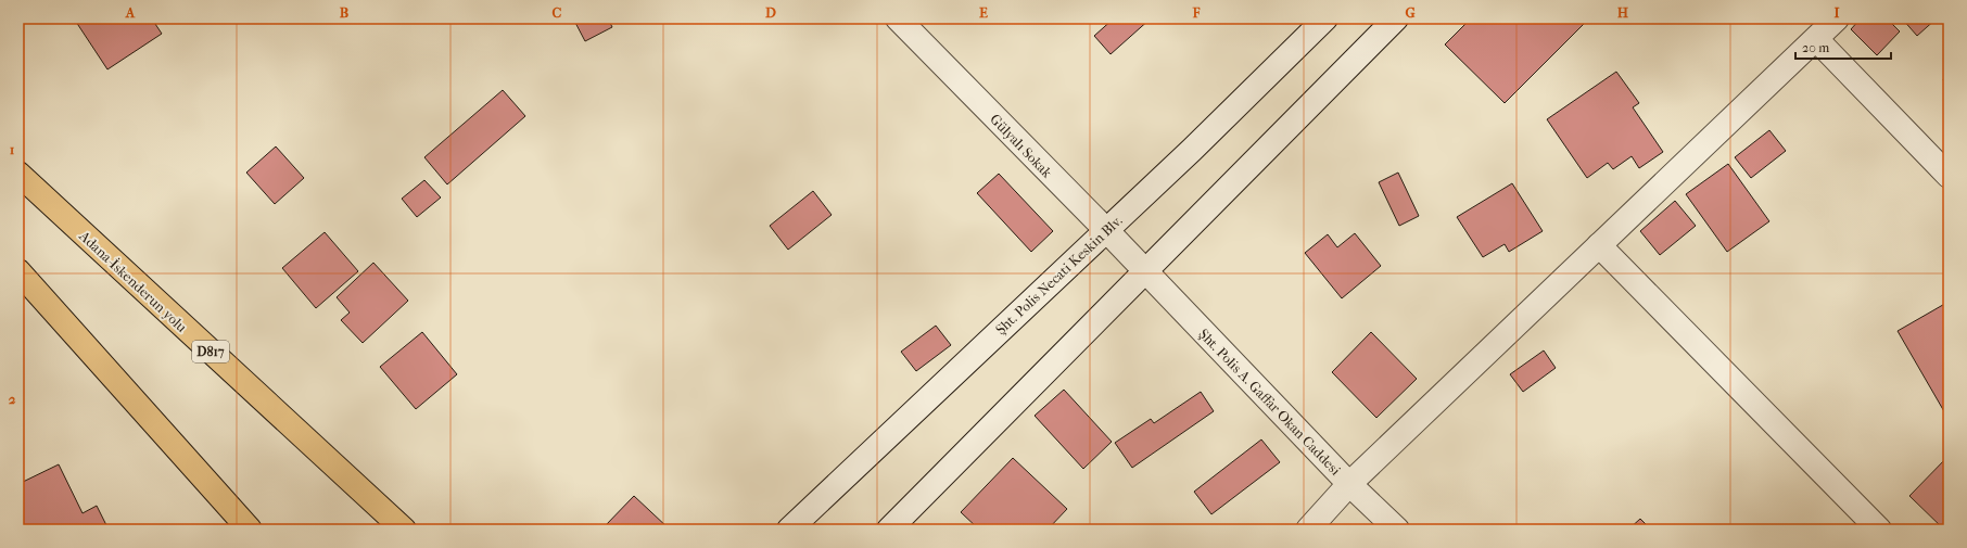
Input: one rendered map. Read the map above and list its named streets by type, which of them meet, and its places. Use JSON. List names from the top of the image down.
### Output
{
  "streets": {
    "highway": ["Adana-İskenderun yolu", "D817"],
    "street": ["Gülyalı Sokak", "Şht. Polis Necati Keskin Blv.", "Şht. Polis A. Gaffar Okan Caddesi"]
  },
  "crossings": [
    ["Gülyalı Sokak", "Şht. Polis Necati Keskin Blv."],
    ["Gülyalı Sokak", "Şht. Polis A. Gaffar Okan Caddesi"]
  ],
  "scale_bar": "20 m",
  "grid": {
    "columns": [
      "A",
      "B",
      "C",
      "D",
      "E",
      "F",
      "G",
      "H",
      "I"
    ],
    "rows": ["1", "2"]
  }
}
